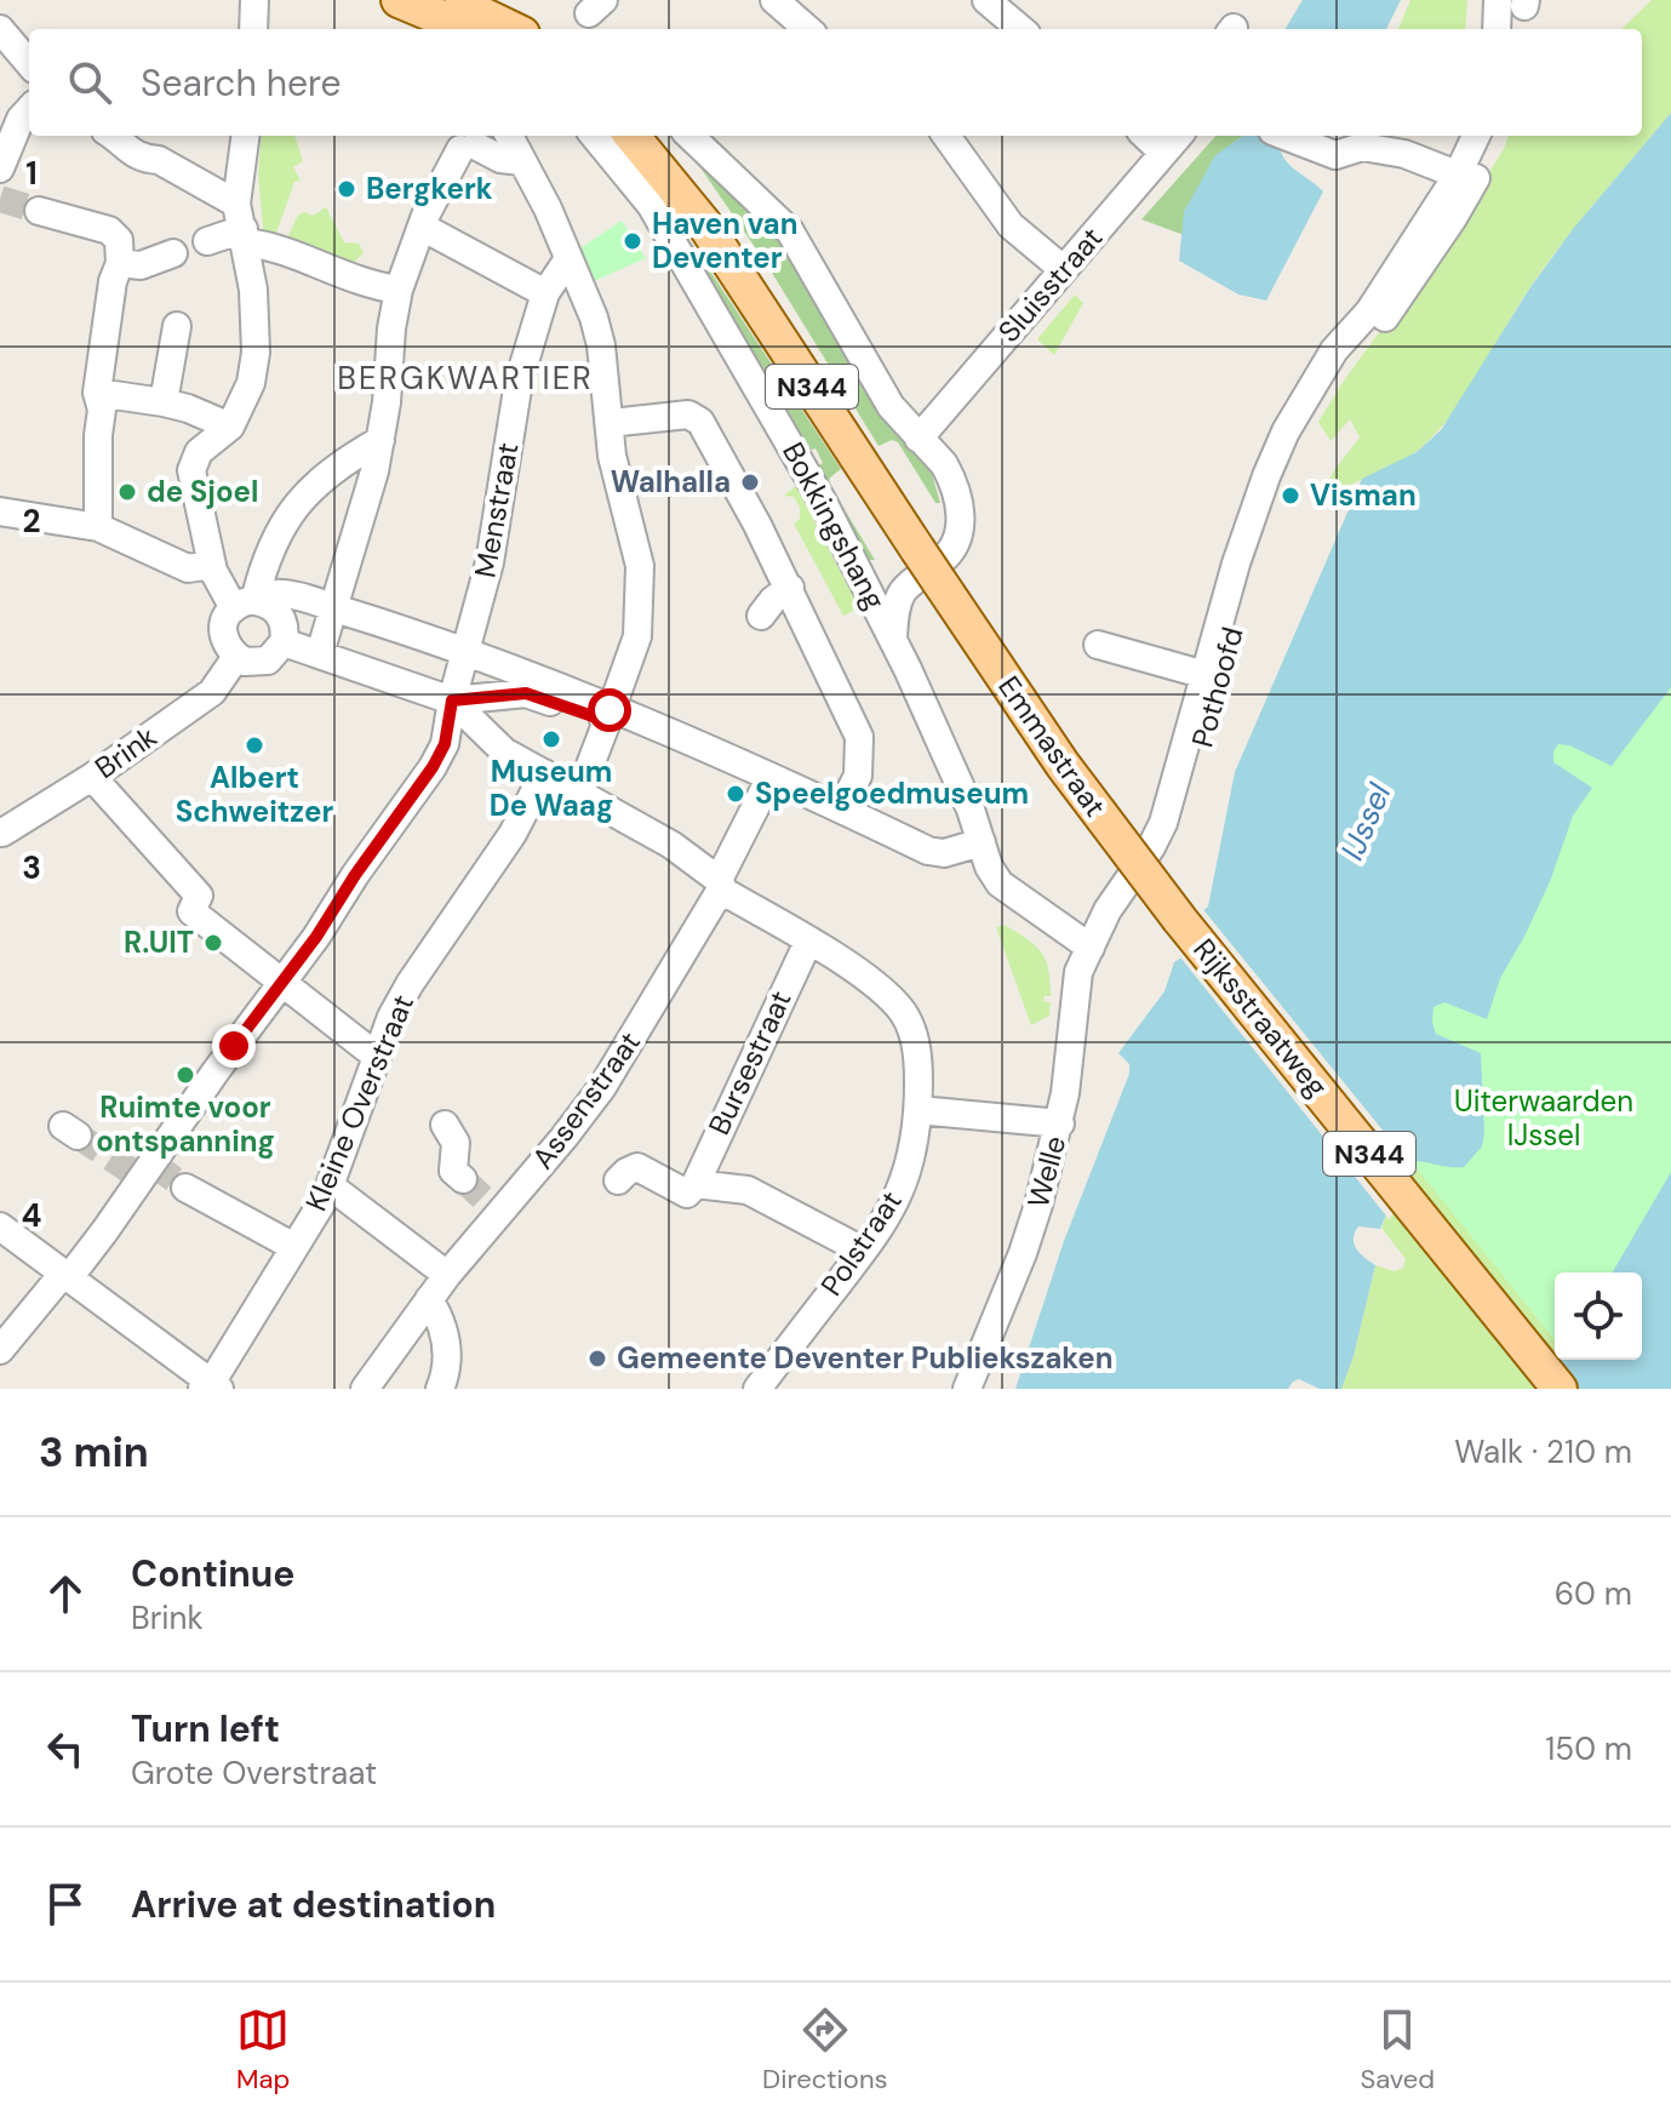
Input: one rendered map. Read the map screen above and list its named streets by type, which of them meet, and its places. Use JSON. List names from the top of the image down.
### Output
{
  "streets": {
    "main road": ["N344", "Emmastraat", "Rijksstraatweg"],
    "street": [
      "Sluisstraat",
      "Menstraat",
      "Bokkingshang",
      "Pothoofd",
      "Brink",
      "Bursestraat",
      "Assenstraat",
      "Kleine Overstraat",
      "Welle",
      "Polstraat"
    ]
  },
  "crossings": [
    ["Bokkingshang", "Welle"],
    ["Pothoofd", "Welle"],
    ["Emmastraat", "Rijksstraatweg"],
    ["Bursestraat", "Polstraat"],
    ["Assenstraat", "Polstraat"]
  ],
  "districts": ["BERGKWARTIER"],
  "water": ["IJssel"],
  "parks": ["Uiterwaarden IJssel"],
  "places": [
    "Bergkerk",
    "Haven van Deventer",
    "Walhalla",
    "de Sjoel",
    "Visman",
    "Museum De Waag",
    "Albert Schweitzer",
    "Speelgoedmuseum",
    "R.UIT",
    "Ruimte voor ontspanning",
    "Gemeente Deventer Publiekszaken"
  ],
  "page": {
    "search": "Search here",
    "heading": ["3 min", "Walk · 210 m"],
    "list": [
      ["Continue", "Brink", "60 m"],
      ["Turn left", "Grote Overstraat", "150 m"],
      "Arrive at destination"
    ],
    "nav": ["Map", "Directions", "Saved"]
  },
  "grid": {
    "rows": [
      "1",
      "2",
      "3",
      "4"
    ]
  }
}
